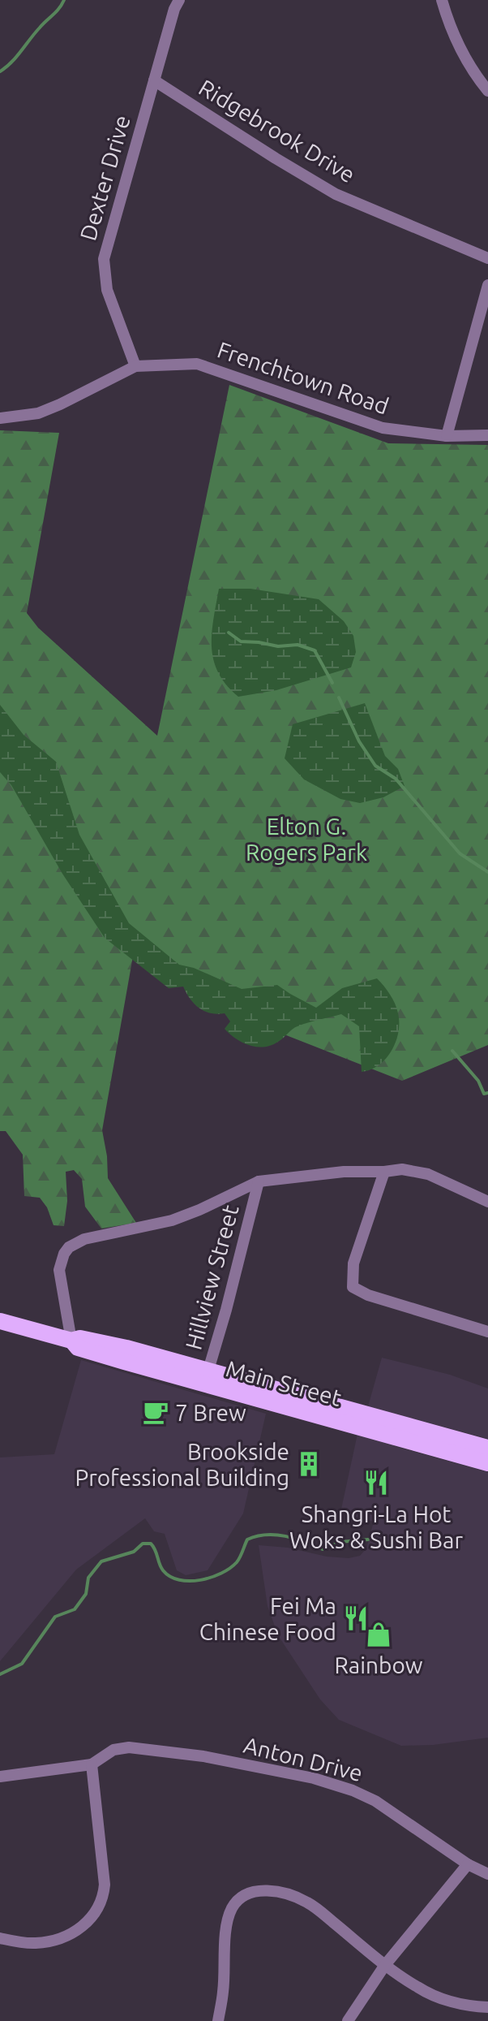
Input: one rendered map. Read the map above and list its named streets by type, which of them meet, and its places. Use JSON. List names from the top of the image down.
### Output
{
  "streets": {
    "main road": ["Main Street"],
    "street": [
      "Ridgebrook Drive",
      "Dexter Drive",
      "Frenchtown Road",
      "Hillview Street",
      "Anton Drive"
    ]
  },
  "crossings": [
    ["Ridgebrook Drive", "Dexter Drive"],
    ["Dexter Drive", "Frenchtown Road"],
    ["Hillview Street", "Main Street"]
  ],
  "parks": ["Elton G. Rogers Park"],
  "places": {
    "cafe": ["7 Brew"],
    "building": ["Brookside Professional Building"],
    "restaurant": ["Shangri-La Hot Woks & Sushi Bar", "Fei Ma Chinese Food"],
    "shop": ["Rainbow"]
  }
}
